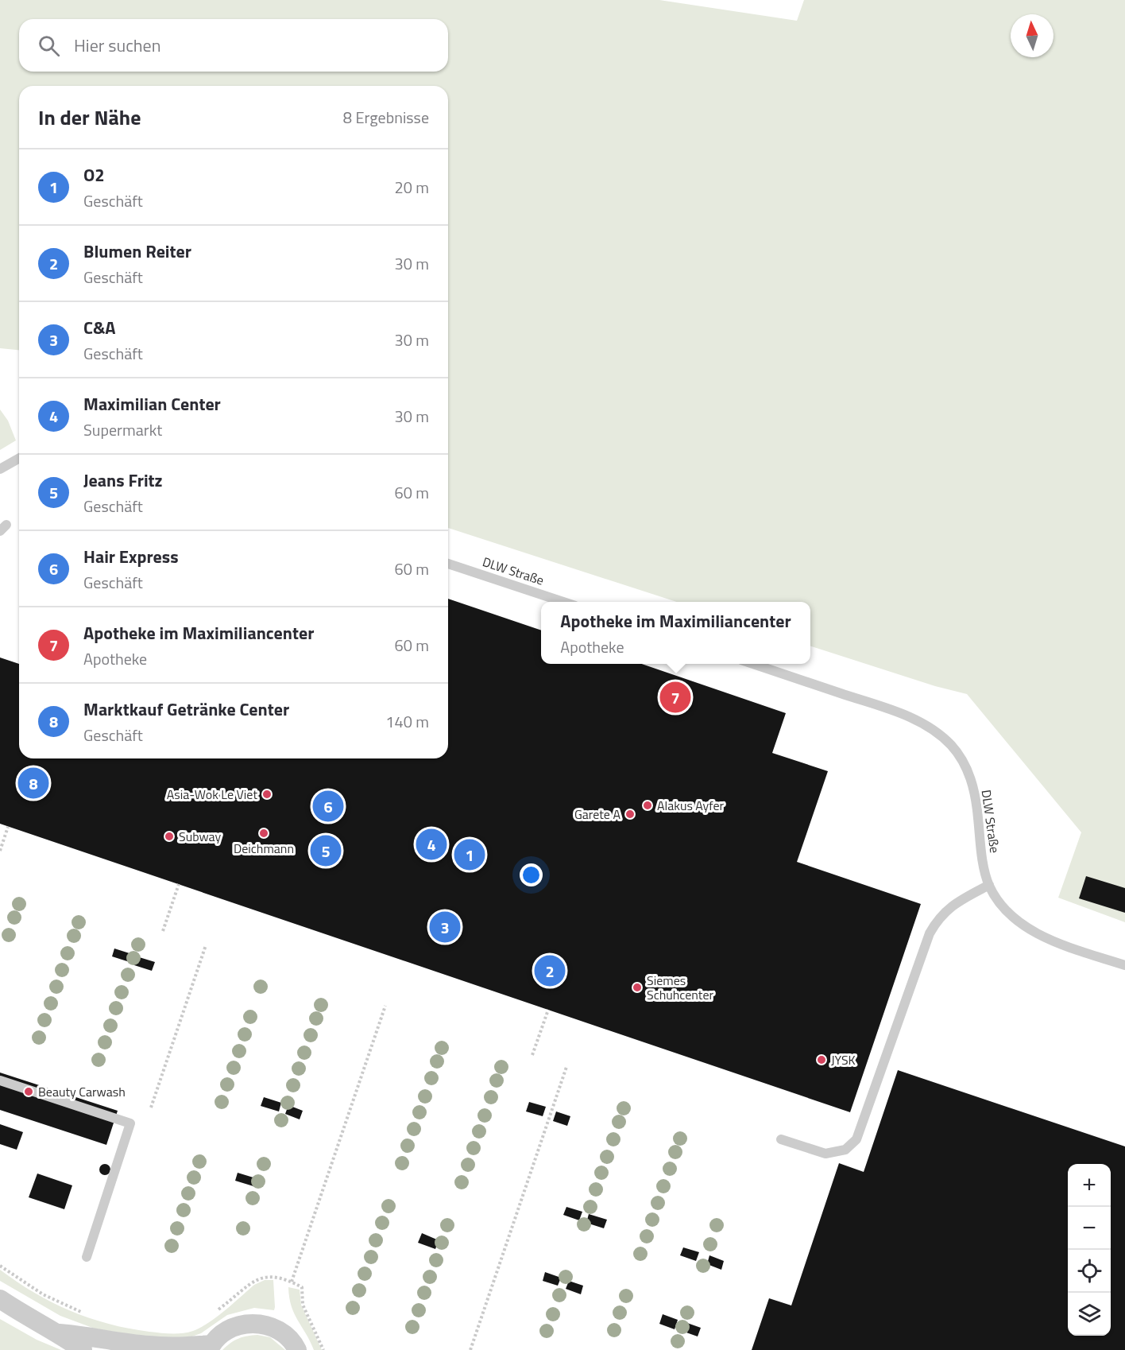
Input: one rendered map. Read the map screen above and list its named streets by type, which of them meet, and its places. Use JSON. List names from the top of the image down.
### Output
{
  "streets": {
    "lane": ["DLW Straße"]
  },
  "places": [
    "Asia-Wok Le Viet",
    "Alakus Ayfer",
    "Garete A",
    "Deichmann",
    "Subway",
    "Siemes Schuhcenter",
    "JYSK",
    "Beauty Carwash"
  ],
  "north": "top",
  "page": {
    "search": "Hier suchen",
    "heading": ["In der Nähe", "8 Ergebnisse"],
    "list": [
      {
        "mark": "1",
        "name": "O2",
        "note": "Geschäft",
        "value": "20 m"
      },
      {
        "mark": "2",
        "name": "Blumen Reiter",
        "note": "Geschäft",
        "value": "30 m"
      },
      {
        "mark": "3",
        "name": "C&A",
        "note": "Geschäft",
        "value": "30 m"
      },
      {
        "mark": "4",
        "name": "Maximilian Center",
        "note": "Supermarkt",
        "value": "30 m"
      },
      {
        "mark": "5",
        "name": "Jeans Fritz",
        "note": "Geschäft",
        "value": "60 m"
      },
      {
        "mark": "6",
        "name": "Hair Express",
        "note": "Geschäft",
        "value": "60 m"
      },
      {
        "mark": "7",
        "name": "Apotheke im Maximiliancenter",
        "note": "Apotheke",
        "value": "60 m"
      },
      {
        "mark": "8",
        "name": "Marktkauf Getränke Center",
        "note": "Geschäft",
        "value": "140 m"
      }
    ],
    "popup": ["Apotheke im Maximiliancenter", "Apotheke"],
    "pins": [
      "7",
      "8",
      "6",
      "4",
      "5",
      "1",
      "3",
      "2"
    ],
    "map_buttons": ["+", "−"]
  }
}
